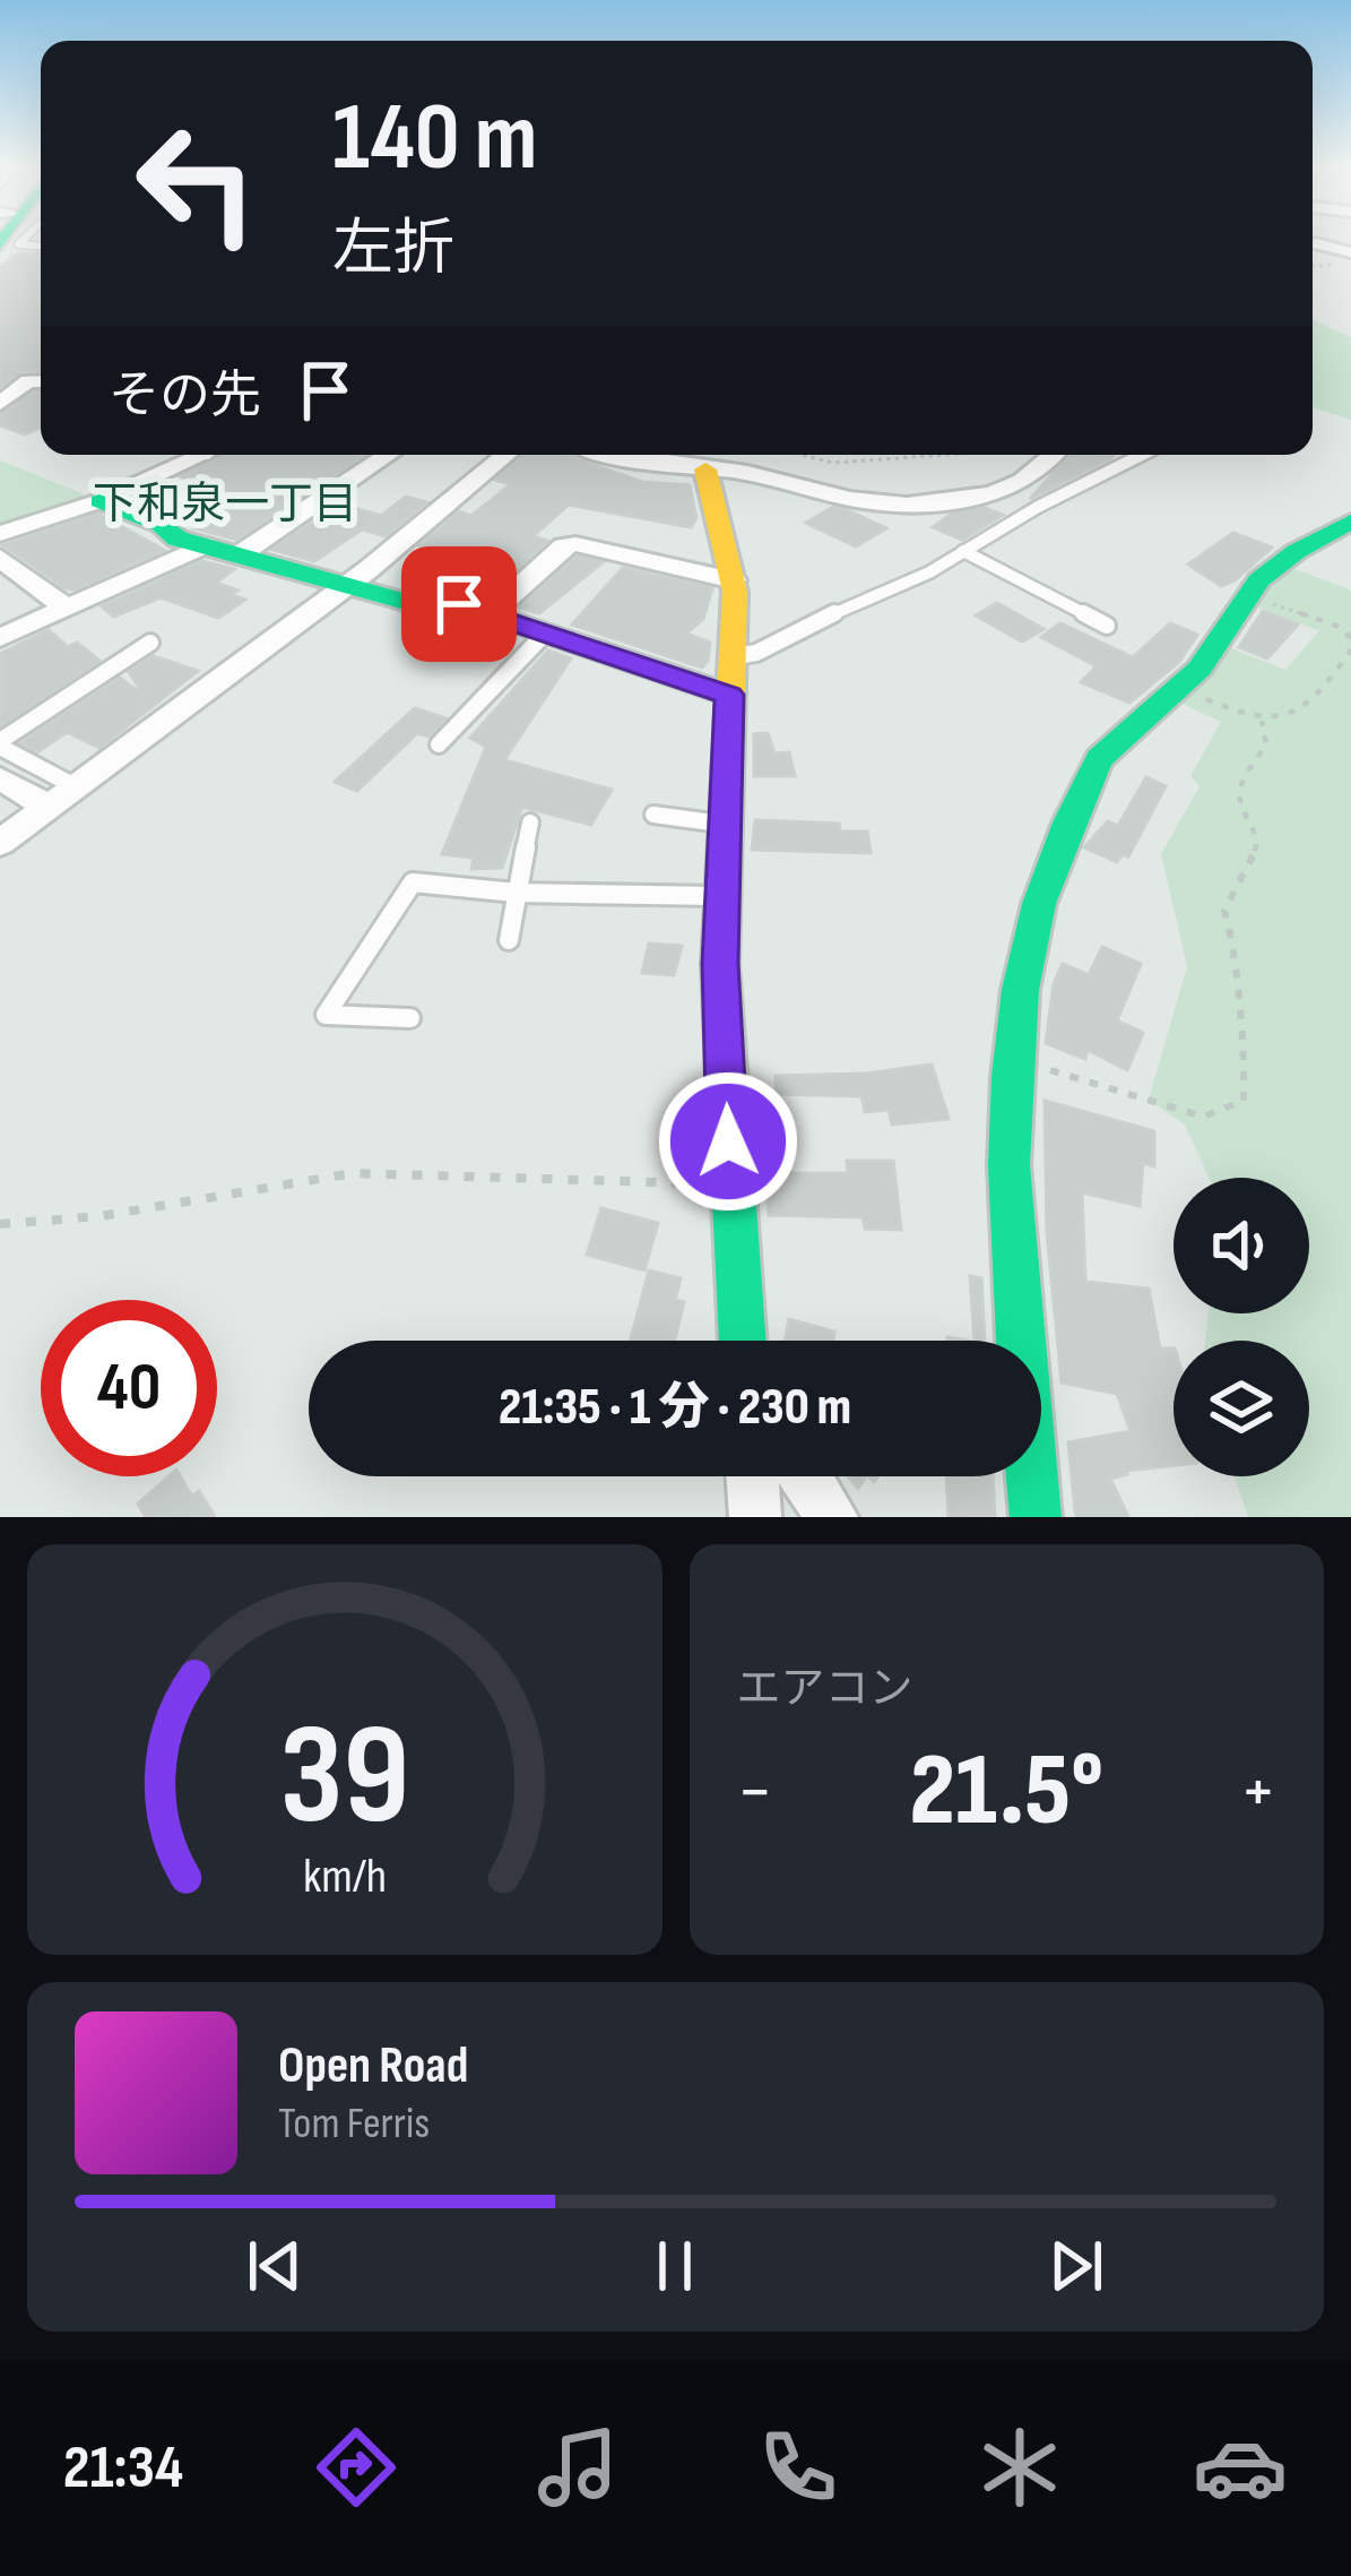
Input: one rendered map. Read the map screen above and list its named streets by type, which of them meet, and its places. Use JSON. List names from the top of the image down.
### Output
{
  "districts": ["下和泉一丁目"],
  "page": {
    "turn": ["140 m", "左折"],
    "then": "その先",
    "limit": "40",
    "trip": "21:35 · 1 分 · 230 m",
    "tile": "エアコン",
    "heat": ["−", "21.5°", "+"],
    "song": ["Open Road", "Tom Ferris"],
    "tabs": "21:34",
    "gauge": ["39", "km/h"]
  }
}
